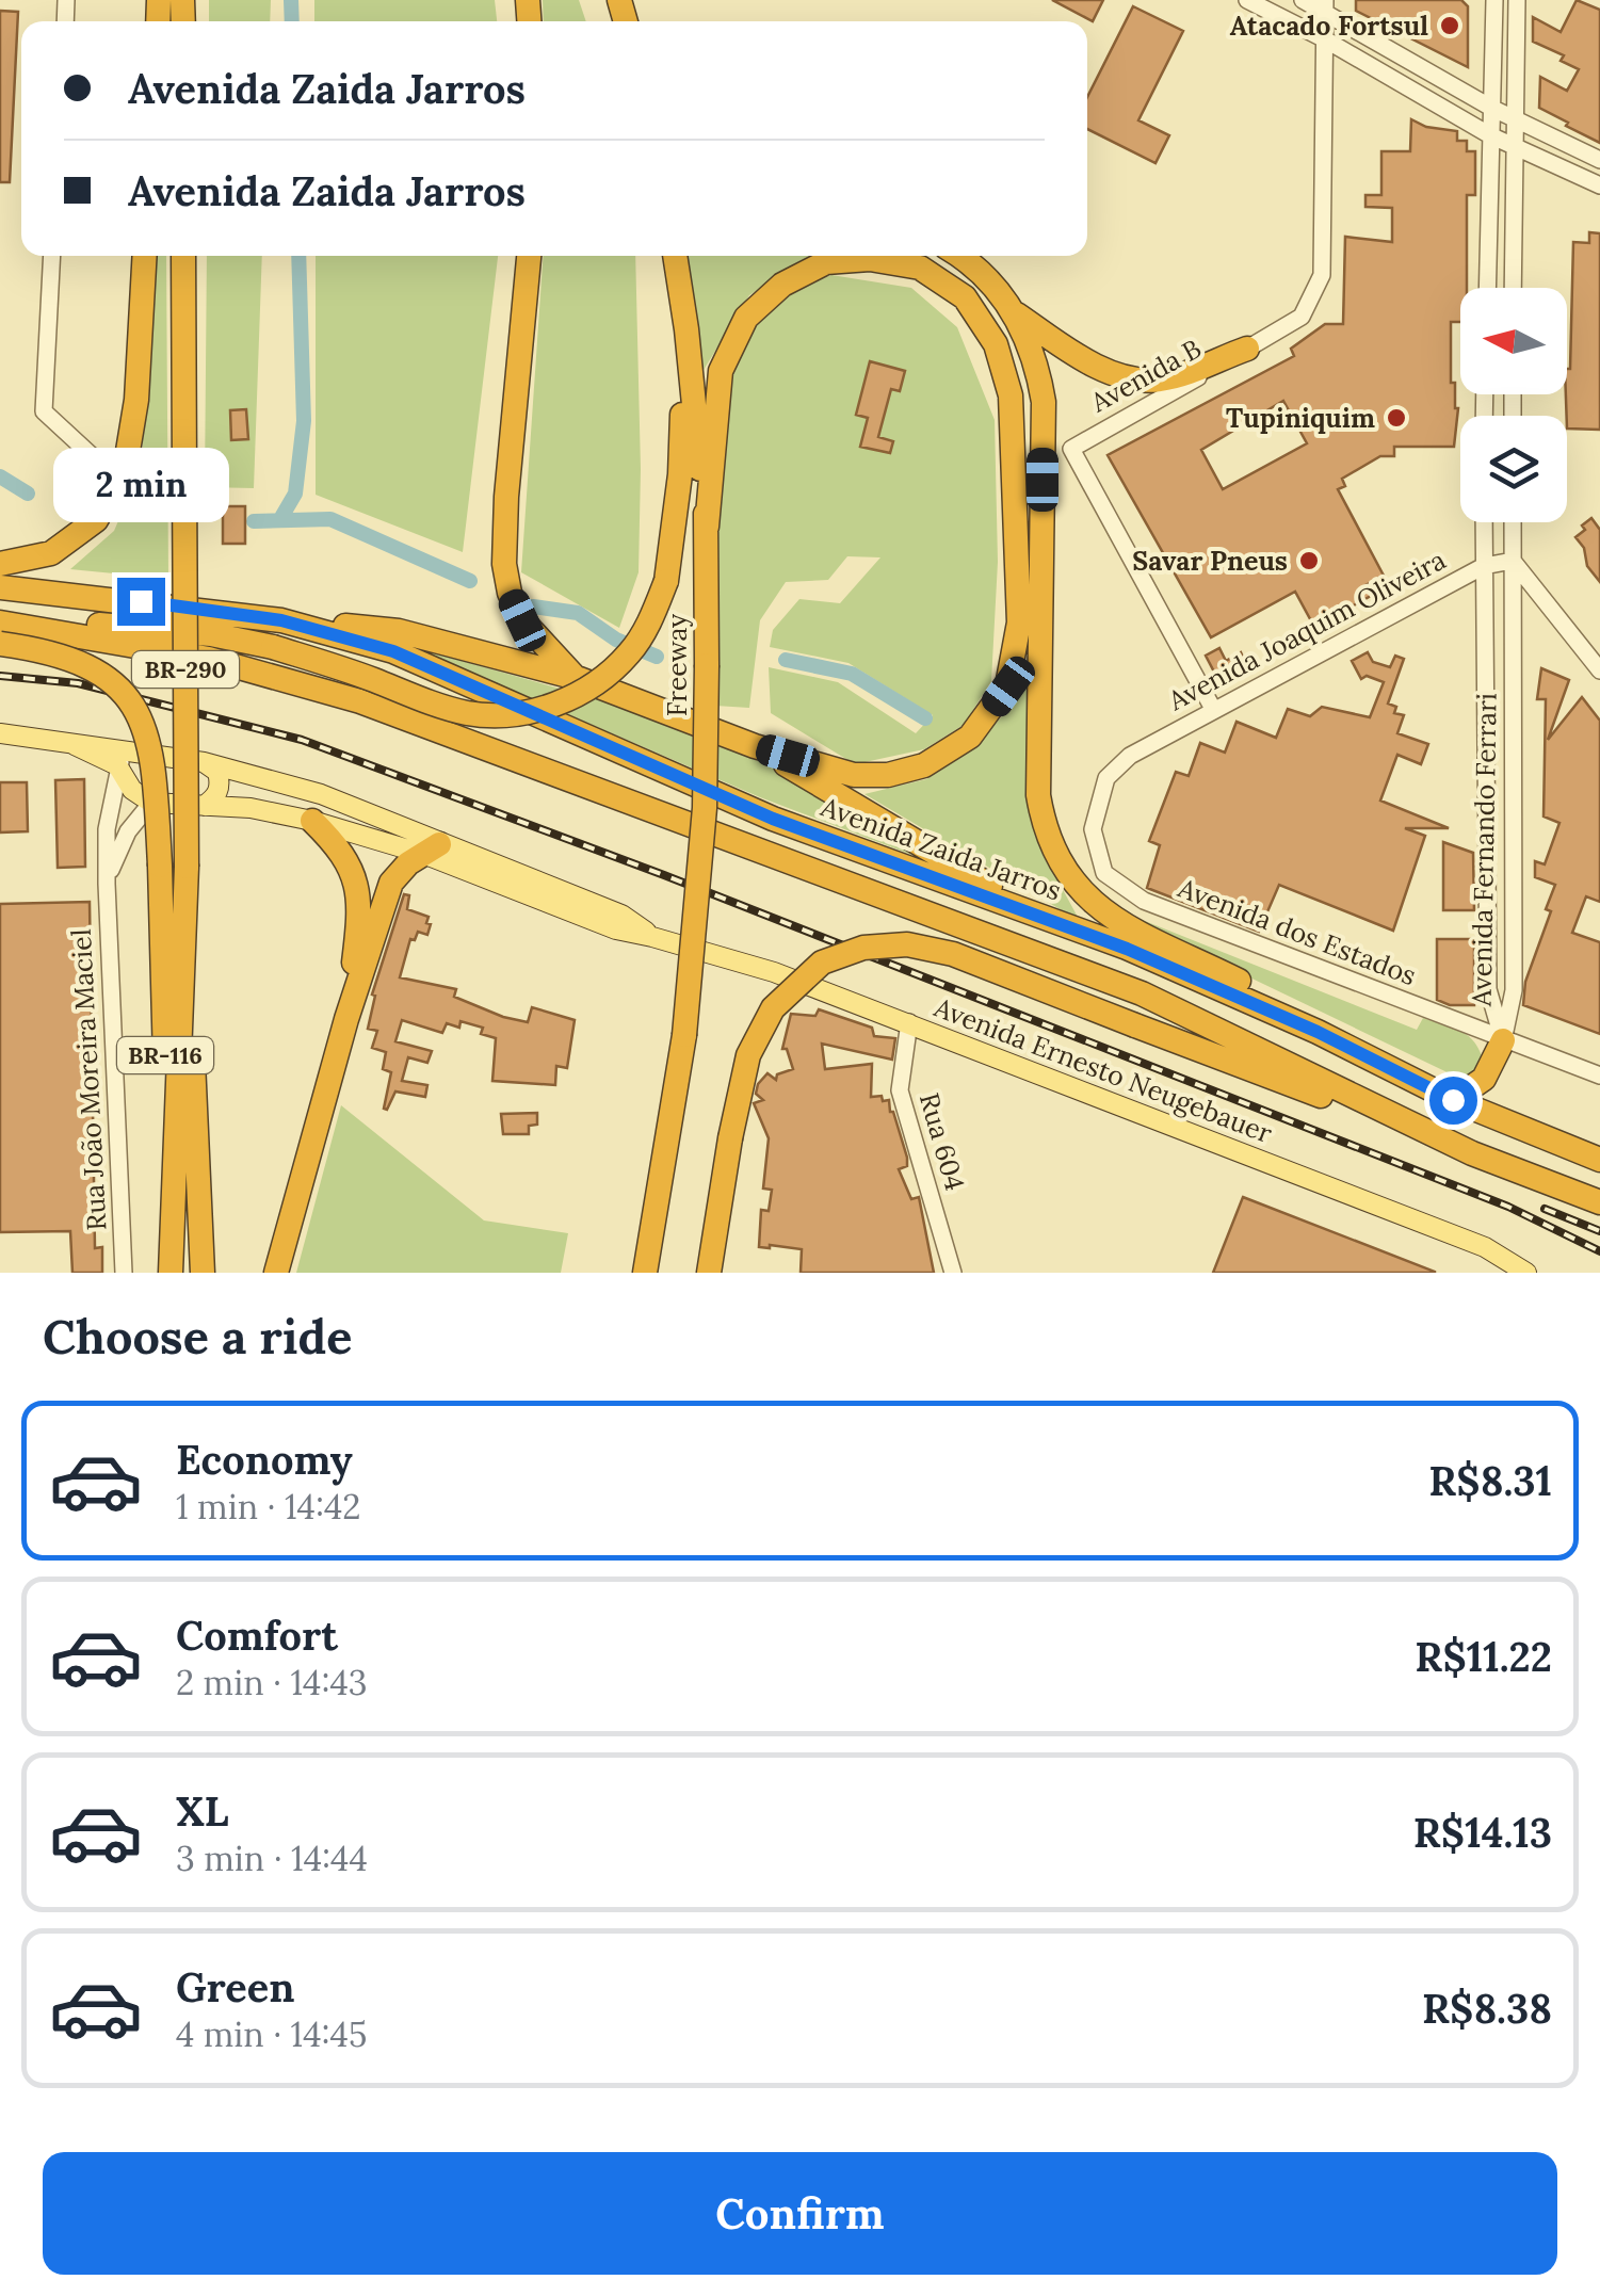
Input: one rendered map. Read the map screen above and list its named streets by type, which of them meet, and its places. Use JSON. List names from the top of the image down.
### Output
{
  "streets": {
    "highway": [
      "Freeway",
      "BR-290",
      "Avenida Zaida Jarros",
      "BR-116"
    ],
    "main road": ["Avenida Ernesto Neugebauer"],
    "street": [
      "Avenida B",
      "Avenida Joaquim Oliveira",
      "Avenida Fernando Ferrari",
      "Avenida dos Estados",
      "Rua João Moreira Maciel",
      "Rua 604"
    ]
  },
  "crossings": [
    ["Avenida B", "Avenida Joaquim Oliveira"],
    ["Avenida Joaquim Oliveira", "Avenida Fernando Ferrari"],
    ["Avenida Joaquim Oliveira", "Avenida dos Estados"],
    ["BR-290", "BR-116"],
    ["Avenida Fernando Ferrari", "Avenida dos Estados"],
    ["Avenida Ernesto Neugebauer", "Rua João Moreira Maciel"],
    ["Avenida Ernesto Neugebauer", "Rua 604"]
  ],
  "places": ["Atacado Fortsul", "Tupiniquim", "Savar Pneus"],
  "north": "left",
  "page": {
    "banner": ["Avenida Zaida Jarros", "Avenida Zaida Jarros"],
    "bubble": "2 min",
    "heading": "Choose a ride",
    "list": [
      {
        "name": "Economy",
        "note": "1 min · 14:42",
        "value": "R$8.31"
      },
      {
        "name": "Comfort",
        "note": "2 min · 14:43",
        "value": "R$11.22"
      },
      {
        "name": "XL",
        "note": "3 min · 14:44",
        "value": "R$14.13"
      },
      {
        "name": "Green",
        "note": "4 min · 14:45",
        "value": "R$8.38"
      }
    ],
    "buttons": "Confirm"
  }
}
